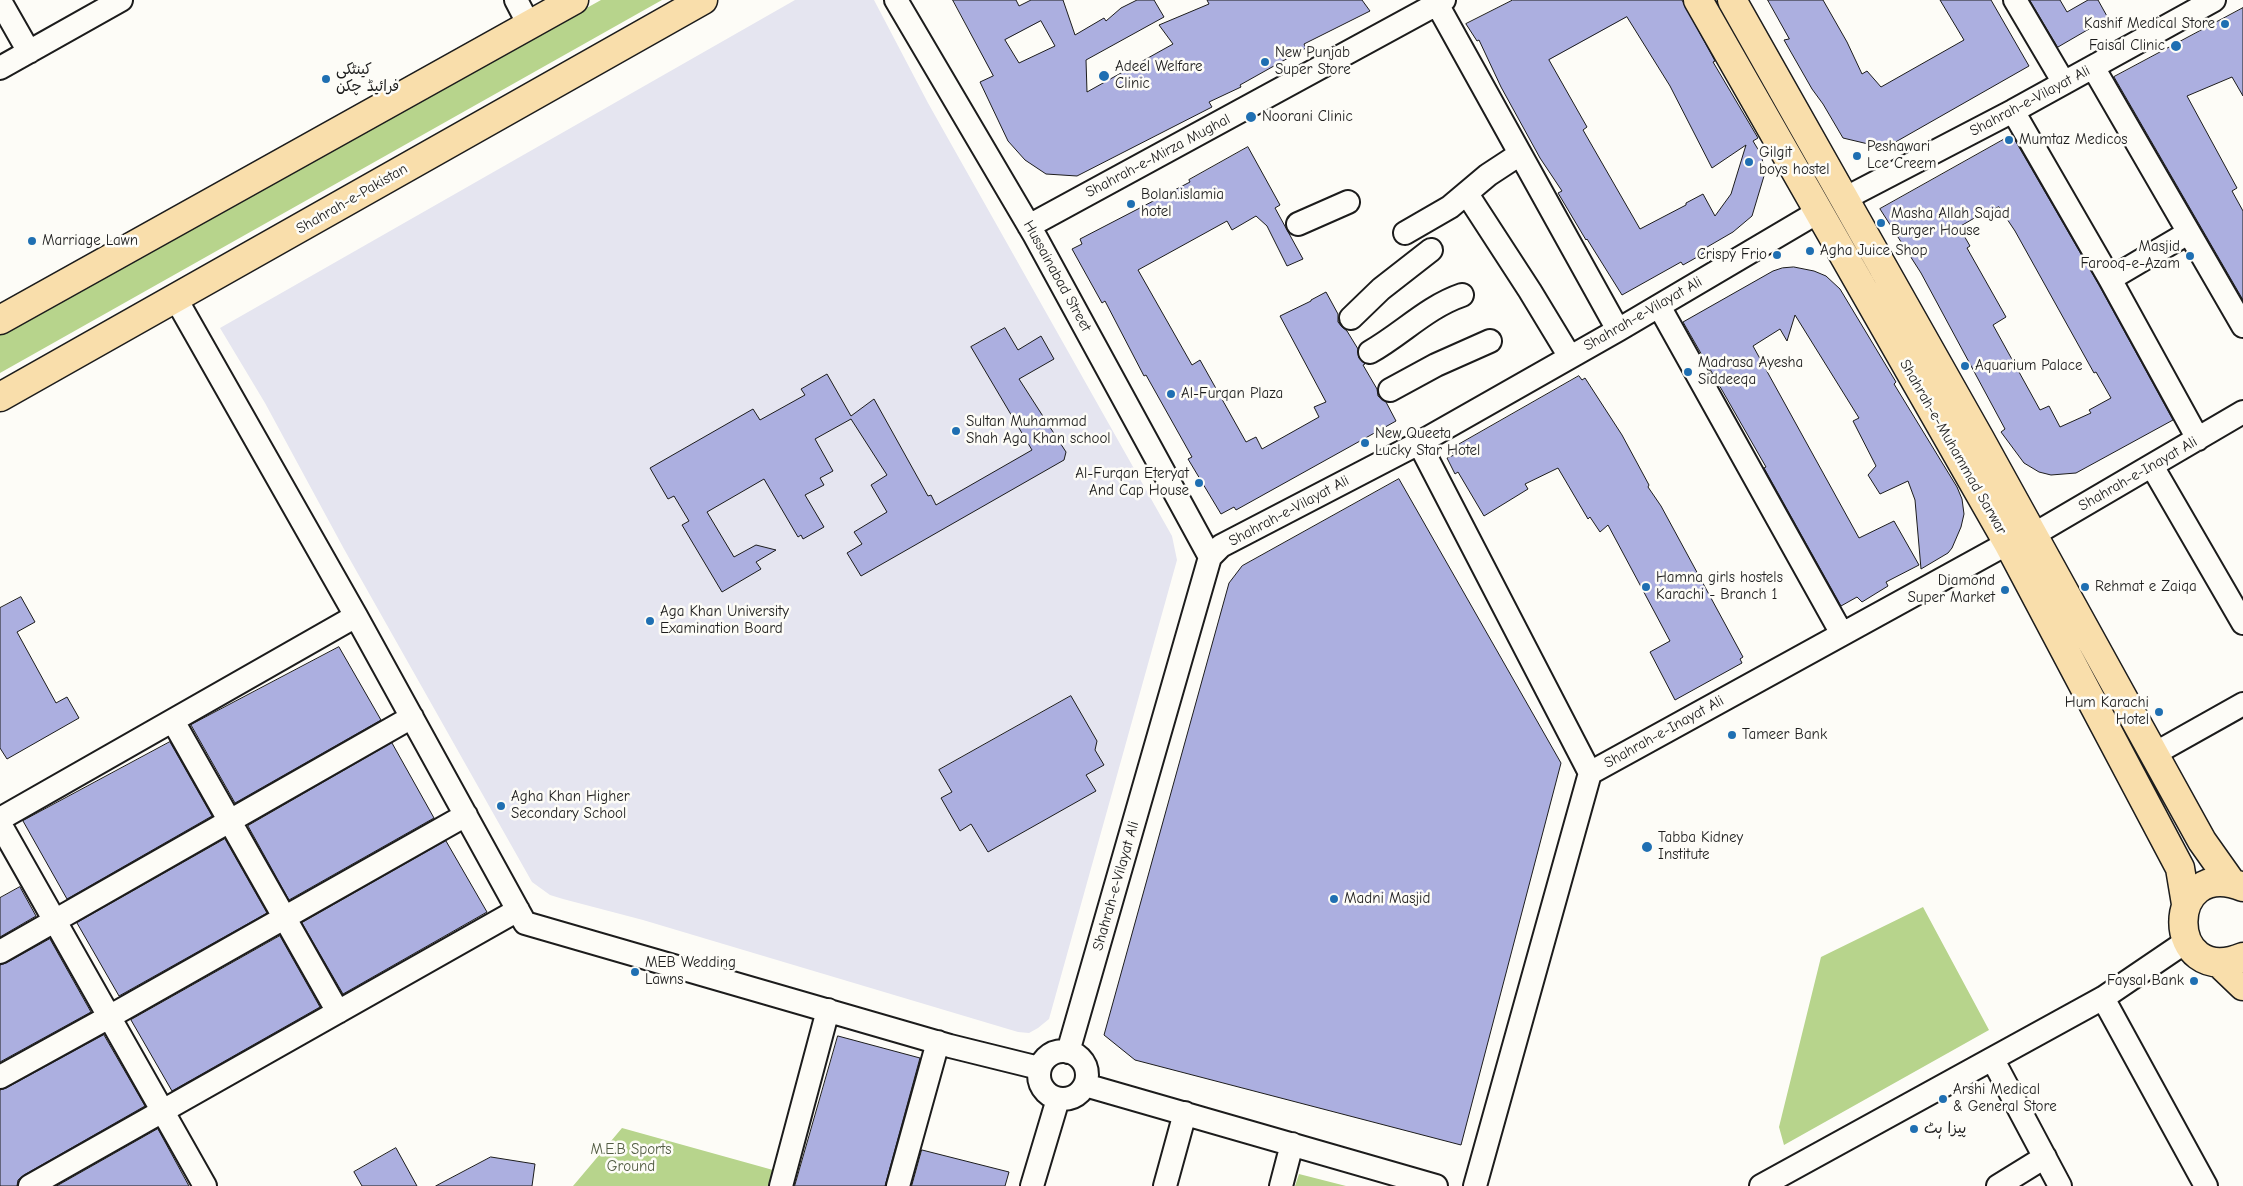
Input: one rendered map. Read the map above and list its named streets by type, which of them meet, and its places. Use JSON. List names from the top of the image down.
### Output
{
  "streets": {
    "main road": ["Shahrah-e-Pakistan", "Shahrah-e-Muhammad Sarwar"],
    "street": [
      "Shahrah-e-Vilayat Ali",
      "Shahrah-e-Mirza Mughal",
      "Hussainabad Street",
      "Shahrah-e-Inayat Ali"
    ]
  },
  "crossings": [
    ["Shahrah-e-Vilayat Ali", "Hussainabad Street"],
    ["Shahrah-e-Vilayat Ali", "Shahrah-e-Muhammad Sarwar"],
    ["Shahrah-e-Mirza Mughal", "Hussainabad Street"],
    ["Shahrah-e-Muhammad Sarwar", "Shahrah-e-Inayat Ali"]
  ],
  "parks": ["M.E.B Sports Ground"],
  "places": [
    "Kashif Medical Store",
    "Faisal Clinic",
    "New Punjab Super Store",
    "Adeel Welfare Clinic",
    "کینٹکی فرائیڈ چکن",
    "Noorani Clinic",
    "Mumtaz Medicos",
    "Peshawari Lce Creem",
    "Gilgit boys hostel",
    "Bolan.islamia hotel",
    "Masha Allah Sajad Burger House",
    "Marriage Lawn",
    "Agha Juice Shop",
    "Crispy Frio",
    "Masjid Farooq-e-Azam",
    "Aquarium Palace",
    "Madrasa Ayesha Siddeeqa",
    "Al-Furqan Plaza",
    "Sultan Muhammad Shah Aga Khan school",
    "New Queeta Lucky Star Hotel",
    "Al-Furqan Eteryat And Cap House",
    "Hamna girls hostels Karachi - Branch 1",
    "Rehmat e Zaiqa",
    "Diamond Super Market",
    "Aga Khan University Examination Board",
    "Hum Karachi Hotel",
    "Tameer Bank",
    "Agha Khan Higher Secondary School",
    "Tabba Kidney Institute",
    "Madni Masjid",
    "MEB Wedding Lawns",
    "Faysal Bank",
    "Arshi Medical & General Store",
    "پیزا ہٹ"
  ]
}
